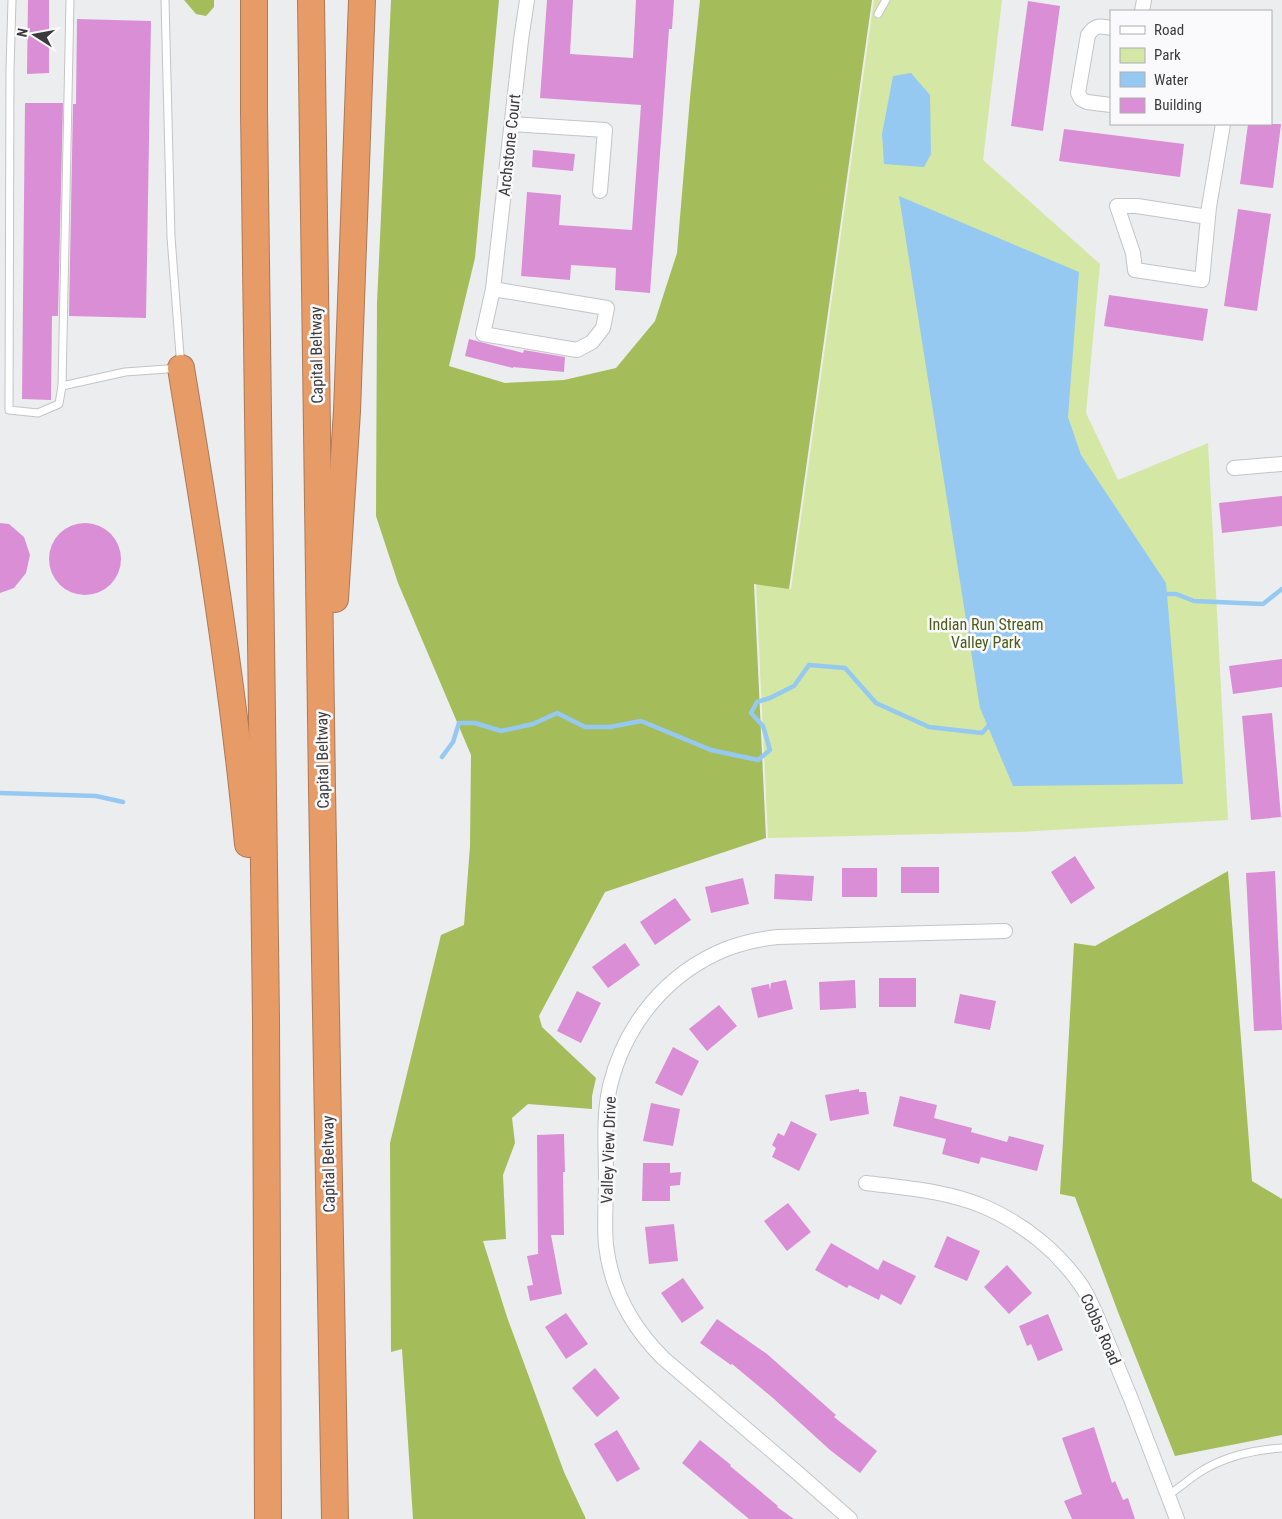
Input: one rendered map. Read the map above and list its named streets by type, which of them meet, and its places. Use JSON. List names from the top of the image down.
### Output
{
  "streets": {
    "highway": ["Capital Beltway"],
    "street": ["Archstone Court", "Valley View Drive", "Cobbs Road"]
  },
  "parks": ["Indian Run Stream Valley Park"],
  "legend": [
    "Road",
    "Park",
    "Water",
    "Building"
  ],
  "north": "left"
}
